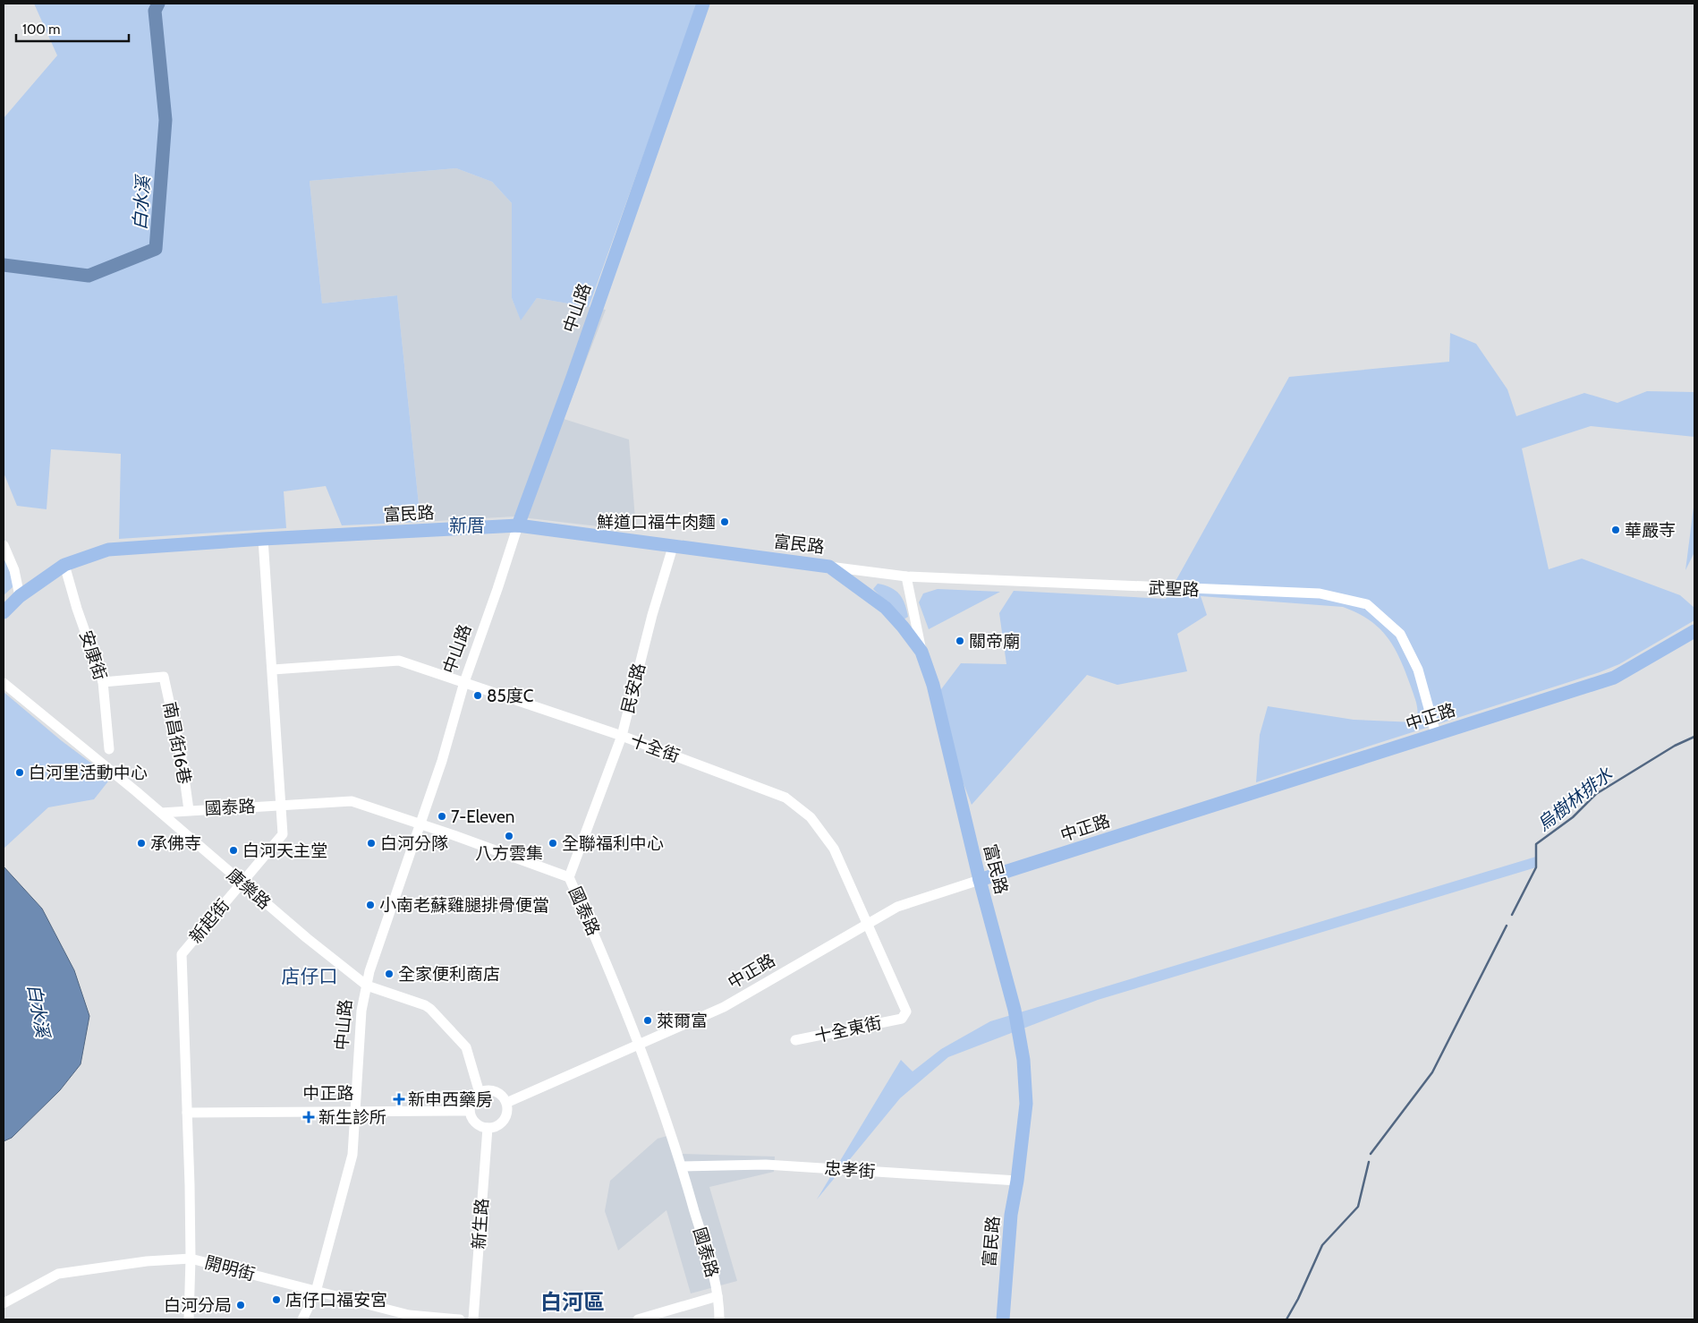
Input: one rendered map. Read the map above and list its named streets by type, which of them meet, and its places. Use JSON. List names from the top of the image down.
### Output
{
  "streets": {
    "main road": ["中山路", "富民路", "中正路"],
    "street": [
      "武聖路",
      "安康街",
      "民安路",
      "南昌街16巷",
      "十全街",
      "國泰路",
      "康樂路",
      "新起街",
      "十全東街",
      "忠孝街",
      "新生路",
      "開明街"
    ]
  },
  "crossings": [
    ["中山路", "富民路"],
    ["中山路", "中正路"],
    ["中山路", "十全街"],
    ["中山路", "國泰路"],
    ["中山路", "康樂路"],
    ["中山路", "開明街"],
    ["富民路", "武聖路"],
    ["富民路", "安康街"],
    ["富民路", "民安路"],
    ["富民路", "中正路"],
    ["富民路", "新起街"],
    ["富民路", "忠孝街"],
    ["武聖路", "中正路"],
    ["安康街", "南昌街16巷"],
    ["民安路", "十全街"],
    ["民安路", "國泰路"],
    ["中正路", "十全街"],
    ["中正路", "國泰路"],
    ["中正路", "康樂路"],
    ["中正路", "新起街"],
    ["中正路", "新生路"],
    ["南昌街16巷", "國泰路"],
    ["十全街", "新起街"],
    ["十全街", "十全東街"],
    ["國泰路", "康樂路"],
    ["國泰路", "新起街"],
    ["國泰路", "忠孝街"],
    ["康樂路", "新起街"],
    ["康樂路", "新生路"],
    ["新起街", "開明街"]
  ],
  "districts": ["新厝", "店仔口", "白河區"],
  "water": ["白水溪", "烏樹林排水"],
  "places": {
    "other": [
      "鮮道口福牛肉麵",
      "華嚴寺",
      "關帝廟",
      "85度C",
      "白河里活動中心",
      "7-Eleven",
      "八方雲集",
      "承佛寺",
      "白河分隊",
      "全聯福利中心",
      "白河天主堂",
      "小南老蘇雞腿排骨便當",
      "全家便利商店",
      "萊爾富",
      "店仔口福安宮",
      "白河分局"
    ],
    "health": ["新申西藥房", "新生診所"]
  },
  "scale_bar": "100 m"
}
